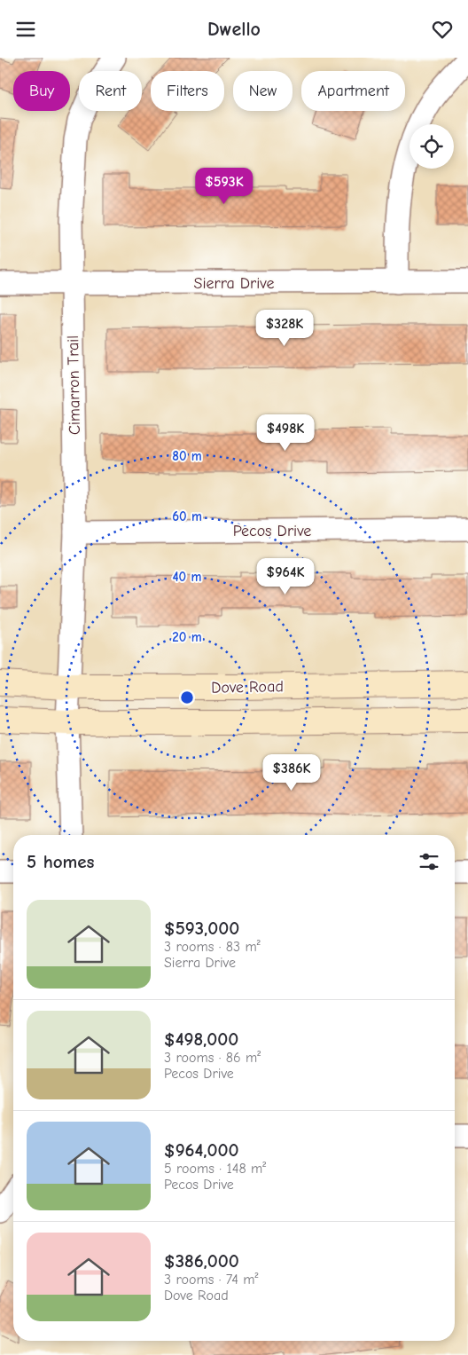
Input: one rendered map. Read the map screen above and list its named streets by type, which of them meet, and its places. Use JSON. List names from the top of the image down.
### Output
{
  "streets": {
    "main road": ["Dove Road"],
    "street": ["Sierra Drive", "Cimarron Trail", "Pecos Drive"]
  },
  "crossings": [
    ["Sierra Drive", "Cimarron Trail"],
    ["Cimarron Trail", "Pecos Drive"],
    ["Cimarron Trail", "Dove Road"]
  ],
  "page": {
    "header": "Dwello",
    "chip": [
      "Buy",
      "Rent",
      "Filters",
      "New",
      "Apartment"
    ],
    "price": [
      "$593K",
      "$328K",
      "$498K",
      "$964K",
      "$386K"
    ],
    "heading": "5 homes",
    "list": [
      {
        "name": "$593,000",
        "note": "3 rooms · 83 m² · Sierra Drive"
      },
      {
        "name": "$498,000",
        "note": "3 rooms · 86 m² · Pecos Drive"
      },
      {
        "name": "$964,000",
        "note": "5 rooms · 148 m² · Pecos Drive"
      },
      {
        "name": "$386,000",
        "note": "3 rooms · 74 m² · Dove Road"
      }
    ]
  },
  "rings": [
    "80 m",
    "60 m",
    "40 m",
    "20 m"
  ]
}
